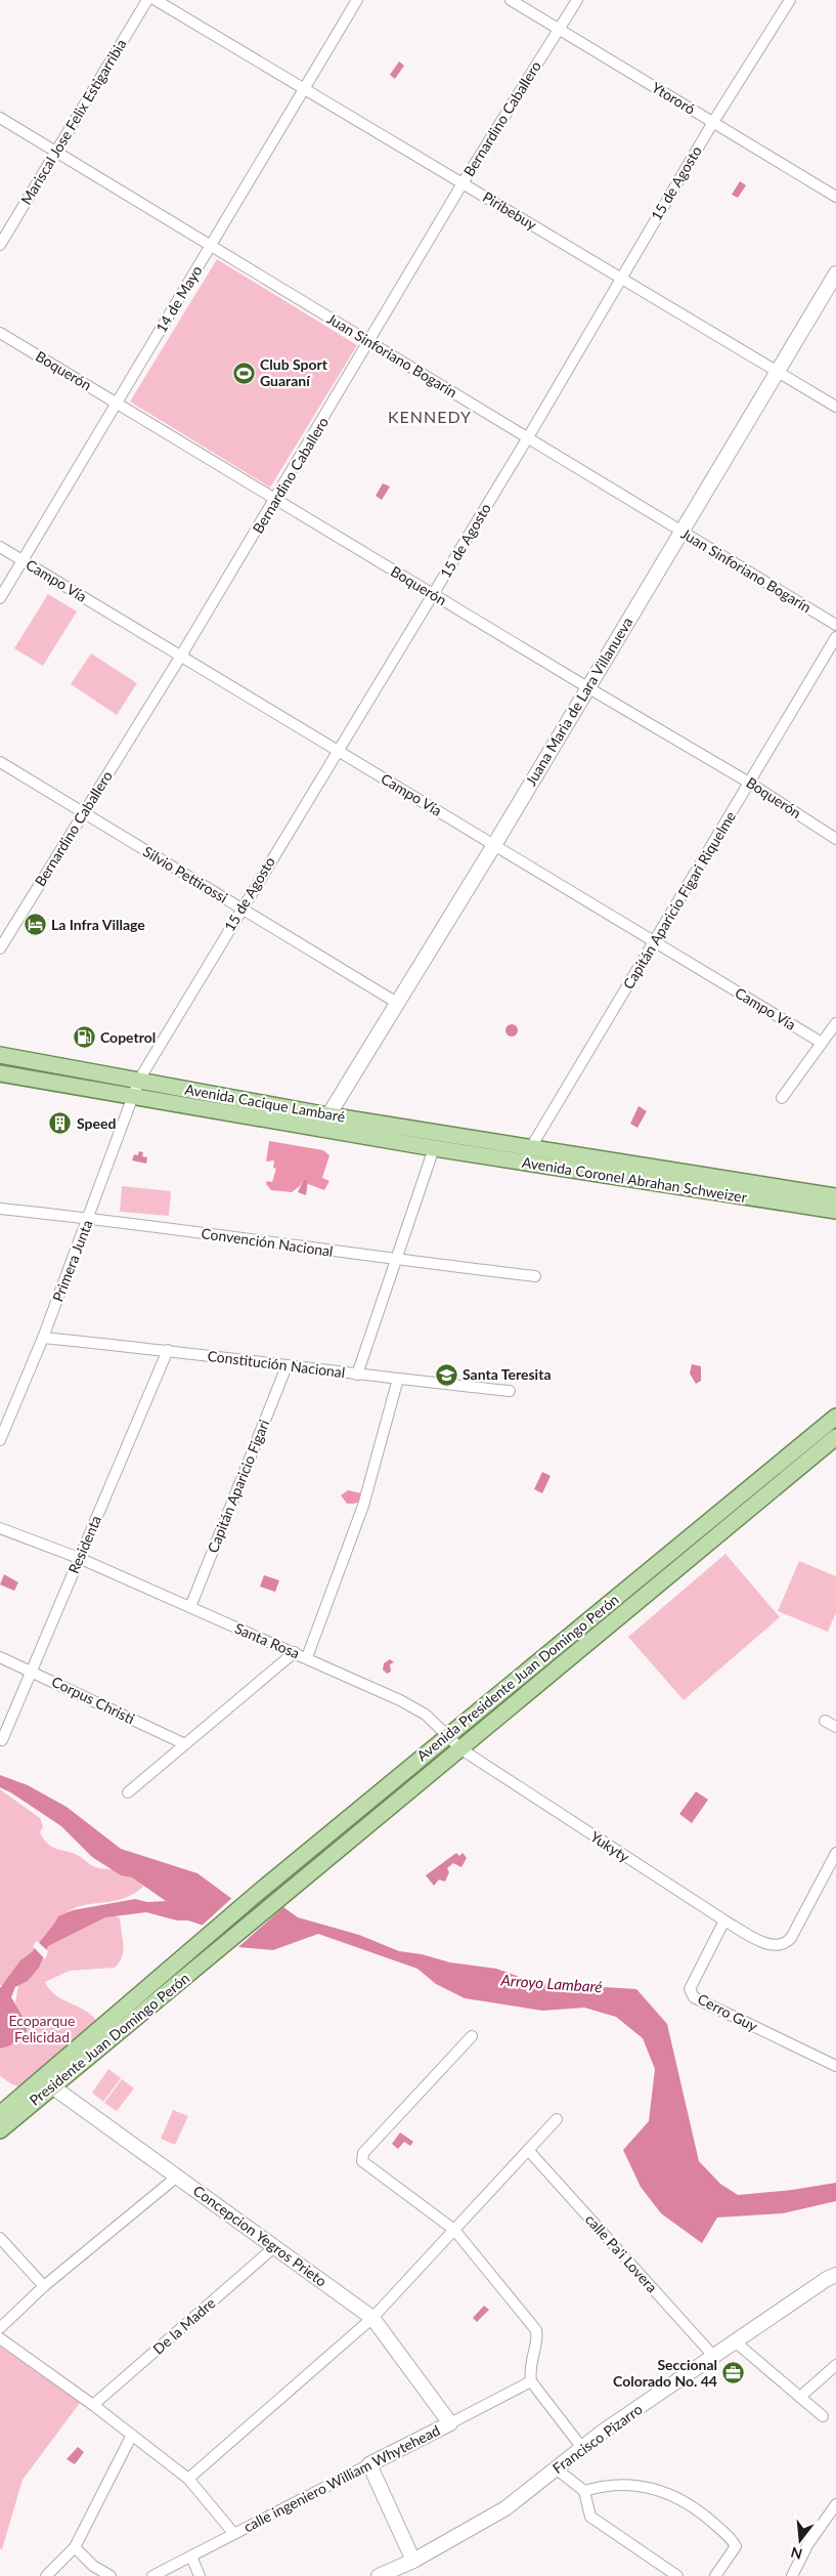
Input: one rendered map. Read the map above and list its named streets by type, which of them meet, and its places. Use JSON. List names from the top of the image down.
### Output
{
  "streets": {
    "main road": [
      "Avenida Cacique Lambaré",
      "Avenida Coronel Abrahan Schweizer",
      "Avenida Presidente Juan Domingo Perón",
      "Presidente Juan Domingo Perón"
    ],
    "street": [
      "Ytororó",
      "Bernardino Caballero",
      "Mariscal Jose Felix Estigarribia",
      "15 de Agosto",
      "Piribebuy",
      "14 de Mayo",
      "Juan Sinforiano Bogarín",
      "Boquerón",
      "Campo Vía",
      "Juana Maria de Lara Villanueva",
      "Silvio Pettirossi",
      "Capitán Aparicio Figari Riquelme",
      "Convención Nacional",
      "Primera Junta",
      "Constitución Nacional",
      "Capitán Aparicio Figari",
      "Residenta",
      "Santa Rosa",
      "Corpus Christi",
      "Yukyty",
      "Cerro Guy",
      "Concepcion Yegros Prieto",
      "calle Pa'i Lovera",
      "De la Madre",
      "Francisco Pizarro",
      "calle ingeniero William Whytehead"
    ]
  },
  "crossings": [
    ["Ytororó", "Bernardino Caballero"],
    ["Ytororó", "15 de Agosto"],
    ["Bernardino Caballero", "Piribebuy"],
    ["Bernardino Caballero", "Juan Sinforiano Bogarín"],
    ["Bernardino Caballero", "Boquerón"],
    ["Bernardino Caballero", "Campo Vía"],
    ["Bernardino Caballero", "Silvio Pettirossi"],
    ["Mariscal Jose Felix Estigarribia", "Juan Sinforiano Bogarín"],
    ["15 de Agosto", "Piribebuy"],
    ["15 de Agosto", "Juan Sinforiano Bogarín"],
    ["15 de Agosto", "Boquerón"],
    ["15 de Agosto", "Campo Vía"],
    ["15 de Agosto", "Silvio Pettirossi"],
    ["15 de Agosto", "Avenida Cacique Lambaré"],
    ["15 de Agosto", "Primera Junta"],
    ["Piribebuy", "14 de Mayo"],
    ["Piribebuy", "Juana Maria de Lara Villanueva"],
    ["14 de Mayo", "Juan Sinforiano Bogarín"],
    ["14 de Mayo", "Boquerón"],
    ["14 de Mayo", "Campo Vía"],
    ["Juan Sinforiano Bogarín", "Juana Maria de Lara Villanueva"],
    ["Boquerón", "Juana Maria de Lara Villanueva"],
    ["Boquerón", "Capitán Aparicio Figari Riquelme"],
    ["Campo Vía", "Juana Maria de Lara Villanueva"],
    ["Campo Vía", "Capitán Aparicio Figari Riquelme"],
    ["Juana Maria de Lara Villanueva", "Silvio Pettirossi"],
    ["Juana Maria de Lara Villanueva", "Avenida Cacique Lambaré"],
    ["Capitán Aparicio Figari Riquelme", "Avenida Cacique Lambaré"],
    ["Capitán Aparicio Figari Riquelme", "Avenida Coronel Abrahan Schweizer"],
    ["Avenida Cacique Lambaré", "Avenida Coronel Abrahan Schweizer"],
    ["Avenida Cacique Lambaré", "Primera Junta"],
    ["Convención Nacional", "Primera Junta"],
    ["Primera Junta", "Constitución Nacional"],
    ["Constitución Nacional", "Capitán Aparicio Figari"],
    ["Constitución Nacional", "Residenta"],
    ["Capitán Aparicio Figari", "Santa Rosa"],
    ["Residenta", "Santa Rosa"],
    ["Residenta", "Corpus Christi"],
    ["Santa Rosa", "Avenida Presidente Juan Domingo Perón"],
    ["Santa Rosa", "Yukyty"],
    ["Avenida Presidente Juan Domingo Perón", "Yukyty"],
    ["Avenida Presidente Juan Domingo Perón", "Presidente Juan Domingo Perón"],
    ["Yukyty", "Cerro Guy"],
    ["Presidente Juan Domingo Perón", "Concepcion Yegros Prieto"],
    ["Concepcion Yegros Prieto", "De la Madre"],
    ["Concepcion Yegros Prieto", "calle ingeniero William Whytehead"],
    ["calle Pa'i Lovera", "Francisco Pizarro"]
  ],
  "districts": ["KENNEDY"],
  "water": ["Arroyo Lambaré"],
  "parks": ["Ecoparque Felicidad"],
  "places": {
    "sports": ["Club Sport Guaraní"],
    "hotel": ["La Infra Village"],
    "fuel station": ["Copetrol"],
    "building": ["Speed"],
    "school or university": ["Santa Teresita"],
    "office": ["Seccional Colorado No. 44"]
  },
  "north": "bottom"
}
